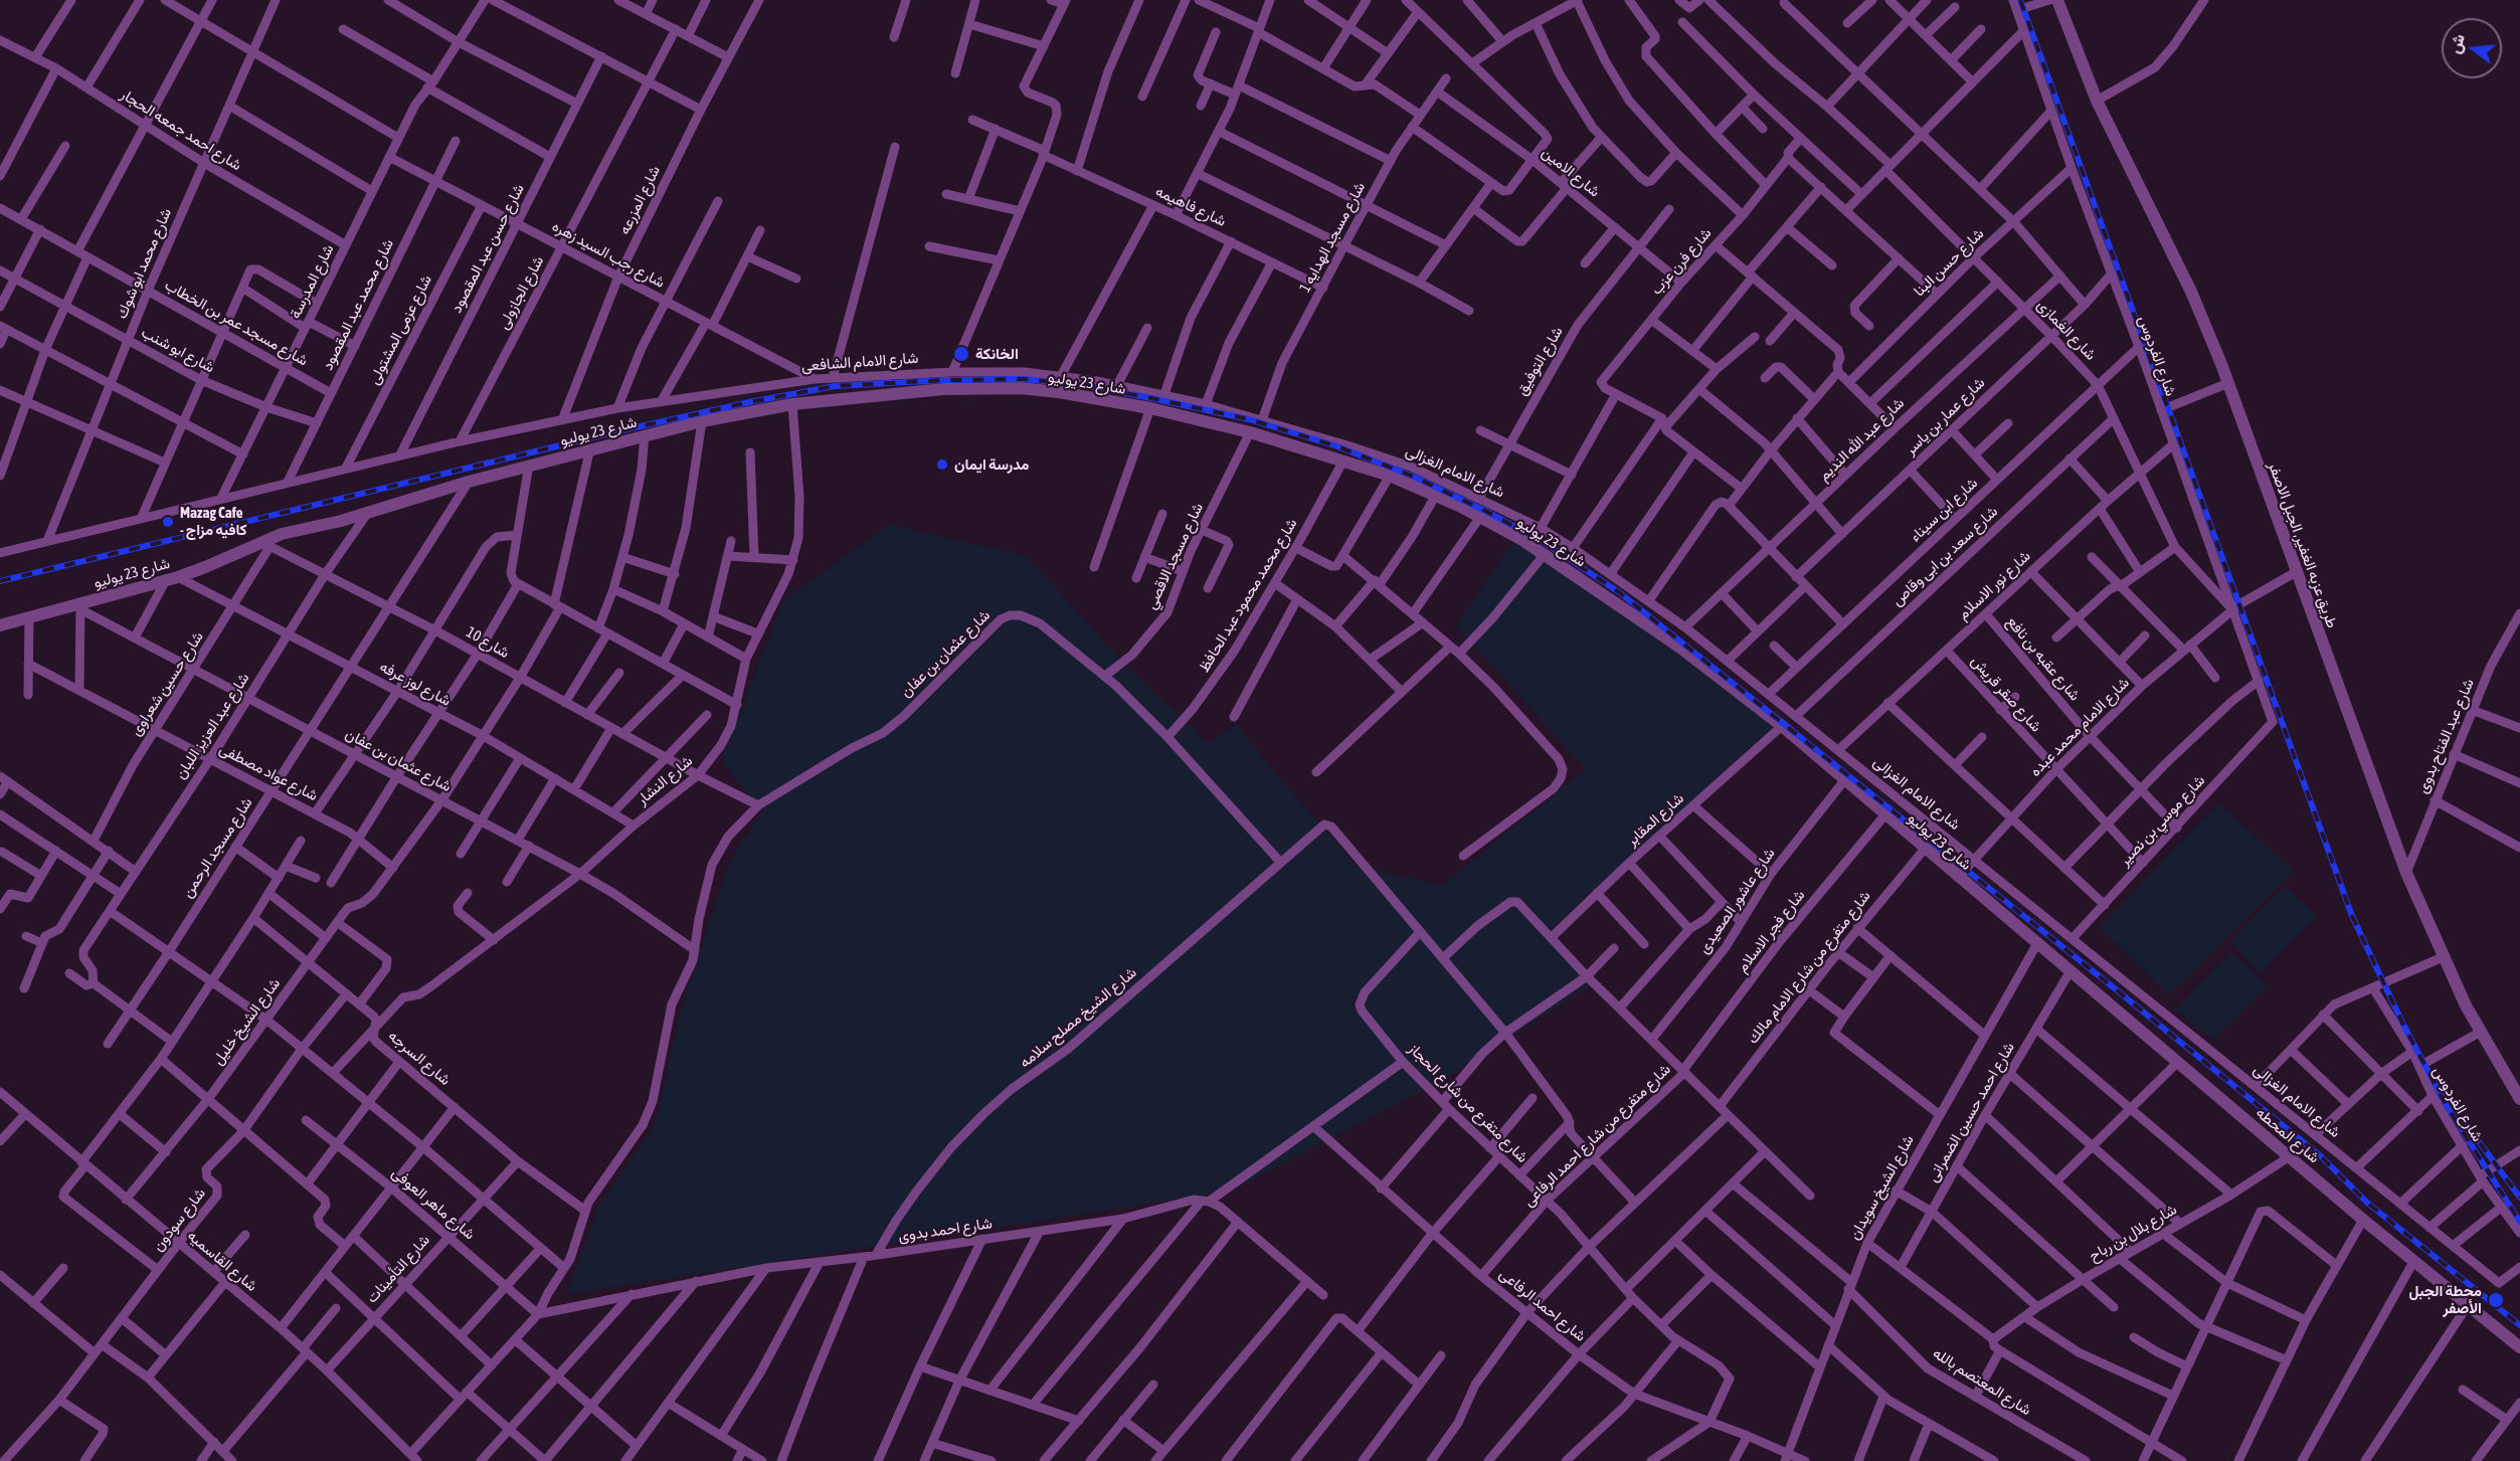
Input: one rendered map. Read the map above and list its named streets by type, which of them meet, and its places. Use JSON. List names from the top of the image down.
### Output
{
  "streets": {
    "street": [
      "شارع احمد جمعه الحجار",
      "شارع الامين",
      "شارع المزرعه",
      "شارع فاهيمه",
      "شارع مسجد الهدايه 1",
      "شارع حسن عبد المقصود",
      "شارع رجب السيد زهره",
      "شارع فرن عزب",
      "شارع حسن البنا",
      "شارع محمد ابو شوك",
      "شارع المدرسة",
      "شارع الجازولى",
      "شارع محمد عبد المقصود",
      "شارع مسجد عمر بن الخطاب",
      "شارع عزمى المشتولى",
      "شارع الغمازى",
      "شارع ابو شنب",
      "شارع الفردوس",
      "شارع التوفيق",
      "شارع الامام الشافعى",
      "شارع 23 يوليو",
      "شارع عمار بن ياسر",
      "شارع عبد الله النديم",
      "شارع الامام الغزالى",
      "شارع ابن سيناء",
      "طريق عزبه الغفير, الجبل الاصفر",
      "شارع مسجد الاقصي",
      "شارع سعد بن ابى وقاص",
      "شارع نور الاسلام",
      "شارع محمد محمود عبد الحافظ",
      "شارع 10",
      "شارع عثمان بن عفان",
      "شارع عقبه بن نافع",
      "شارع حسين شعراوى",
      "شارع لوز عرفه",
      "شارع صقر قريش",
      "شارع عبد العزيز اللبان",
      "شارع الامام محمد عبده",
      "شارع عبد الفتاح بدوى",
      "شارع عواد مصطفى",
      "شارع النشار",
      "شارع المقابر",
      "شارع موسي بن نصير",
      "شارع مسجد الرحمن",
      "شارع عاشور الصعيدى",
      "شارع فجر الاسلام",
      "شارع متفرع من شارع الامام مالك",
      "شارع الشيخ مصلح سلامه",
      "شارع الشيخ خليل",
      "شارع السرجه",
      "شارع متفرع من شارع الحجاز",
      "شارع احمد حسين الضمرانى",
      "شارع متفرع من شارع احمد الرفاعى",
      "شارع المحطه",
      "شارع الشيخ سويدان",
      "شارع ماهر العوفى",
      "شارع سودون",
      "شارع احمد بدوى",
      "شارع بلال بن رباح",
      "شارع القاسميه",
      "شارع التأمينات",
      "شارع احمد الرفاعى",
      "شارع المعتصم بالله"
    ]
  },
  "crossings": [
    ["شارع احمد جمعه الحجار", "شارع محمد ابو شوك"],
    ["شارع احمد جمعه الحجار", "شارع المدرسة"],
    ["شارع الامين", "شارع مسجد الهدايه 1"],
    ["شارع الامين", "شارع فرن عزب"],
    ["شارع الامين", "شارع التوفيق"],
    ["شارع المزرعه", "شارع رجب السيد زهره"],
    ["شارع المزرعه", "شارع الامام الشافعى"],
    ["شارع فاهيمه", "شارع مسجد الهدايه 1"],
    ["شارع مسجد الهدايه 1", "شارع الامام الشافعى"],
    ["شارع مسجد الهدايه 1", "شارع الامام الغزالى"],
    ["شارع حسن عبد المقصود", "شارع رجب السيد زهره"],
    ["شارع رجب السيد زهره", "شارع المدرسة"],
    ["شارع رجب السيد زهره", "شارع الجازولى"],
    ["شارع رجب السيد زهره", "شارع محمد عبد المقصود"],
    ["شارع رجب السيد زهره", "شارع عزمى المشتولى"],
    ["شارع رجب السيد زهره", "شارع الامام الشافعى"],
    ["شارع حسن البنا", "شارع الغمازى"],
    ["شارع حسن البنا", "شارع الفردوس"],
    ["شارع محمد ابو شوك", "شارع مسجد عمر بن الخطاب"],
    ["شارع محمد ابو شوك", "شارع ابو شنب"],
    ["شارع المدرسة", "شارع مسجد عمر بن الخطاب"],
    ["شارع المدرسة", "شارع ابو شنب"],
    ["شارع الجازولى", "شارع الامام الشافعى"],
    ["شارع محمد عبد المقصود", "شارع مسجد عمر بن الخطاب"],
    ["شارع محمد عبد المقصود", "شارع ابو شنب"],
    ["شارع الغمازى", "شارع الفردوس"],
    ["شارع الغمازى", "شارع عمار بن ياسر"],
    ["شارع الغمازى", "شارع عبد الله النديم"],
    ["شارع الغمازى", "شارع ابن سيناء"],
    ["شارع الغمازى", "شارع سعد بن ابى وقاص"],
    ["شارع الغمازى", "شارع نور الاسلام"],
    ["شارع الغمازى", "شارع الامام محمد عبده"],
    ["شارع الفردوس", "شارع عمار بن ياسر"],
    ["شارع الفردوس", "شارع ابن سيناء"],
    ["شارع الفردوس", "شارع نور الاسلام"],
    ["شارع الفردوس", "شارع الامام محمد عبده"],
    ["شارع الفردوس", "شارع موسي بن نصير"],
    ["شارع التوفيق", "شارع الامام الغزالى"],
    ["شارع الامام الشافعى", "شارع الامام الغزالى"],
    ["شارع 23 يوليو", "شارع مسجد الاقصي"],
    ["شارع 23 يوليو", "شارع محمد محمود عبد الحافظ"],
    ["شارع 23 يوليو", "شارع 10"],
    ["شارع 23 يوليو", "شارع عثمان بن عفان"],
    ["شارع 23 يوليو", "شارع حسين شعراوى"],
    ["شارع 23 يوليو", "شارع لوز عرفه"],
    ["شارع 23 يوليو", "شارع عبد العزيز اللبان"],
    ["شارع 23 يوليو", "شارع الامام محمد عبده"],
    ["شارع 23 يوليو", "شارع النشار"],
    ["شارع 23 يوليو", "شارع المقابر"],
    ["شارع 23 يوليو", "شارع مسجد الرحمن"],
    ["شارع 23 يوليو", "شارع عاشور الصعيدى"],
    ["شارع 23 يوليو", "شارع فجر الاسلام"],
    ["شارع 23 يوليو", "شارع متفرع من شارع الامام مالك"],
    ["شارع 23 يوليو", "شارع الشيخ خليل"],
    ["شارع 23 يوليو", "شارع المحطه"],
    ["شارع 23 يوليو", "شارع الشيخ سويدان"],
    ["شارع عبد الله النديم", "شارع الامام الغزالى"],
    ["شارع الامام الغزالى", "شارع ابن سيناء"],
    ["شارع الامام الغزالى", "شارع سعد بن ابى وقاص"],
    ["شارع الامام الغزالى", "شارع نور الاسلام"],
    ["شارع الامام الغزالى", "شارع الامام محمد عبده"],
    ["شارع الامام الغزالى", "شارع موسي بن نصير"],
    ["طريق عزبه الغفير, الجبل الاصفر", "شارع الامام محمد عبده"],
    ["طريق عزبه الغفير, الجبل الاصفر", "شارع عبد الفتاح بدوى"],
    ["شارع مسجد الاقصي", "شارع عثمان بن عفان"],
    ["شارع نور الاسلام", "شارع عقبه بن نافع"],
    ["شارع نور الاسلام", "شارع صقر قريش"],
    ["شارع محمد محمود عبد الحافظ", "شارع عثمان بن عفان"],
    ["شارع 10", "شارع عثمان بن عفان"],
    ["شارع 10", "شارع حسين شعراوى"],
    ["شارع 10", "شارع عبد العزيز اللبان"],
    ["شارع 10", "شارع النشار"],
    ["شارع 10", "شارع مسجد الرحمن"],
    ["شارع 10", "شارع الشيخ خليل"],
    ["شارع عثمان بن عفان", "شارع حسين شعراوى"],
    ["شارع عثمان بن عفان", "شارع عبد العزيز اللبان"],
    ["شارع عثمان بن عفان", "شارع النشار"],
    ["شارع عثمان بن عفان", "شارع مسجد الرحمن"],
    ["شارع عثمان بن عفان", "شارع الشيخ مصلح سلامه"],
    ["شارع عثمان بن عفان", "شارع الشيخ خليل"],
    ["شارع عثمان بن عفان", "شارع السرجه"],
    ["شارع عثمان بن عفان", "شارع ماهر العوفى"],
    ["شارع عثمان بن عفان", "شارع احمد بدوى"],
    ["شارع عثمان بن عفان", "شارع القاسميه"],
    ["شارع عقبه بن نافع", "شارع الامام محمد عبده"],
    ["شارع عقبه بن نافع", "شارع موسي بن نصير"],
    ["شارع حسين شعراوى", "شارع لوز عرفه"],
    ["شارع حسين شعراوى", "شارع عواد مصطفى"],
    ["شارع لوز عرفه", "شارع عبد العزيز اللبان"],
    ["شارع لوز عرفه", "شارع النشار"],
    ["شارع لوز عرفه", "شارع مسجد الرحمن"],
    ["شارع لوز عرفه", "شارع الشيخ خليل"],
    ["شارع صقر قريش", "شارع الامام محمد عبده"],
    ["شارع صقر قريش", "شارع موسي بن نصير"],
    ["شارع عبد العزيز اللبان", "شارع عواد مصطفى"],
    ["شارع عواد مصطفى", "شارع مسجد الرحمن"],
    ["شارع عواد مصطفى", "شارع الشيخ خليل"],
    ["شارع النشار", "شارع السرجه"],
    ["شارع فجر الاسلام", "شارع متفرع من شارع احمد الرفاعى"],
    ["شارع الشيخ مصلح سلامه", "شارع متفرع من شارع الحجاز"],
    ["شارع الشيخ مصلح سلامه", "شارع احمد بدوى"],
    ["شارع الشيخ خليل", "شارع السرجه"],
    ["شارع الشيخ خليل", "شارع القاسميه"],
    ["شارع السرجه", "شارع سودون"],
    ["شارع السرجه", "شارع التأمينات"],
    ["شارع متفرع من شارع الحجاز", "شارع متفرع من شارع احمد الرفاعى"],
    ["شارع متفرع من شارع الحجاز", "شارع احمد الرفاعى"],
    ["شارع احمد حسين الضمرانى", "شارع المحطه"],
    ["شارع متفرع من شارع احمد الرفاعى", "شارع احمد الرفاعى"],
    ["شارع المحطه", "شارع الشيخ سويدان"],
    ["شارع المحطه", "شارع بلال بن رباح"],
    ["شارع الشيخ سويدان", "شارع احمد الرفاعى"],
    ["شارع الشيخ سويدان", "شارع المعتصم بالله"],
    ["شارع ماهر العوفى", "شارع احمد بدوى"],
    ["شارع ماهر العوفى", "شارع التأمينات"],
    ["شارع سودون", "شارع القاسميه"],
    ["شارع القاسميه", "شارع التأمينات"]
  ],
  "places": [
    "الخانكة",
    "مدرسة ايمان",
    "Mazag Cafe - كافيه مزاج",
    "محطة الجبل الأصفر"
  ],
  "north": "left"
}
